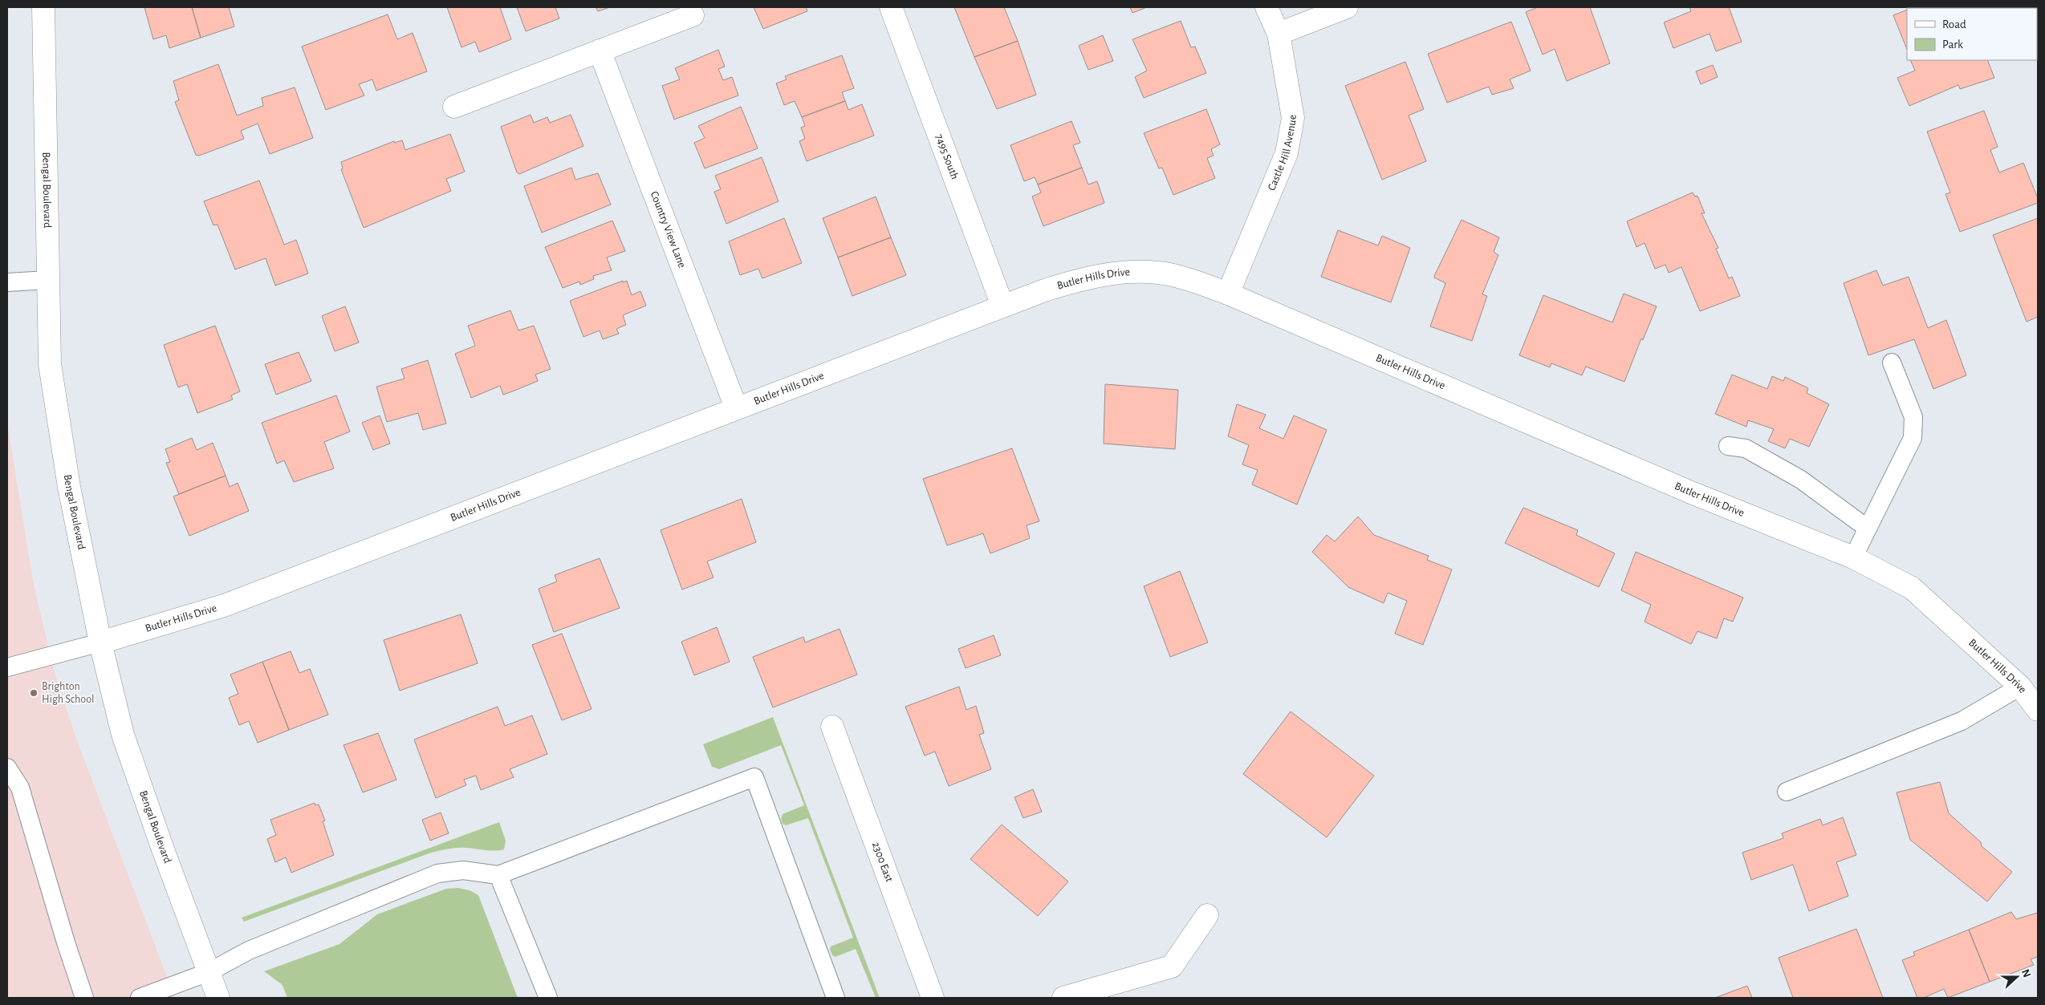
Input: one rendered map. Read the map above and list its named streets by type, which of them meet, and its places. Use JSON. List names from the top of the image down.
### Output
{
  "streets": {
    "street": [
      "Castle Hill Avenue",
      "7495 South",
      "Bengal Boulevard",
      "Country View Lane",
      "Butler Hills Drive",
      "2300 East"
    ]
  },
  "crossings": [
    ["Castle Hill Avenue", "Butler Hills Drive"],
    ["7495 South", "Butler Hills Drive"],
    ["Bengal Boulevard", "Butler Hills Drive"],
    ["Country View Lane", "Butler Hills Drive"]
  ],
  "places": ["Brighton High School"],
  "legend": ["Road", "Park"],
  "north": "right"
}
